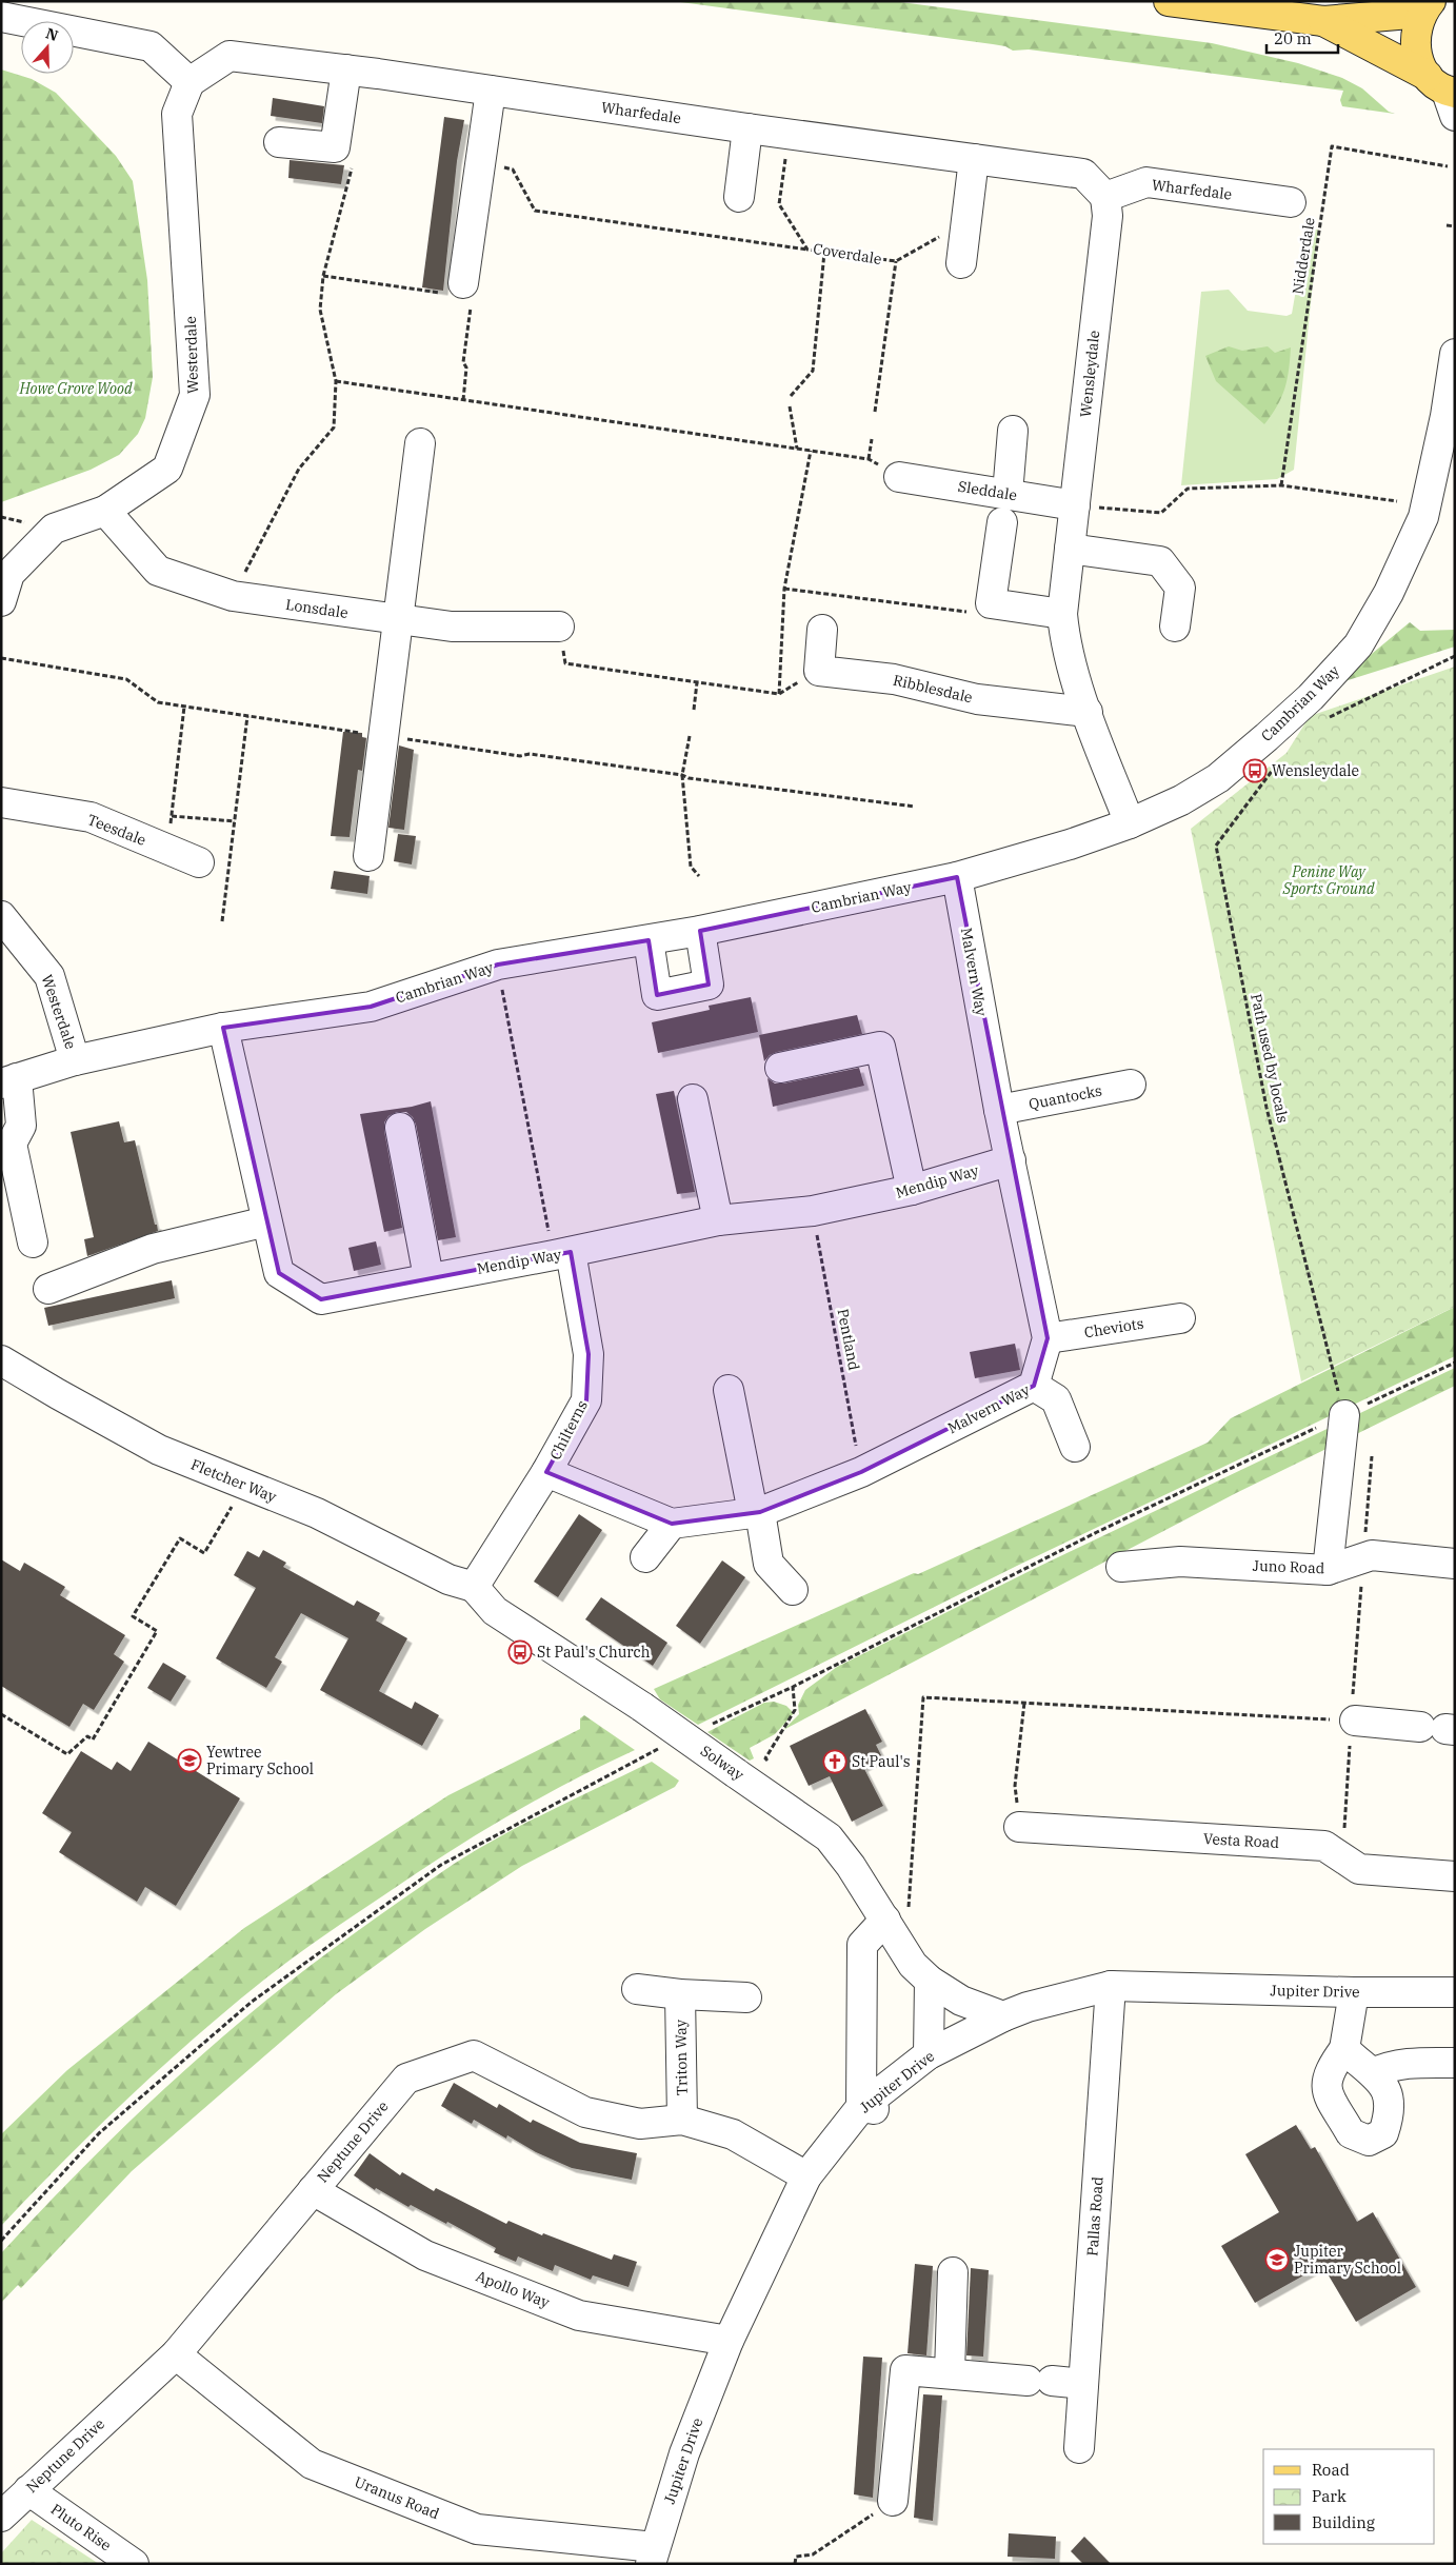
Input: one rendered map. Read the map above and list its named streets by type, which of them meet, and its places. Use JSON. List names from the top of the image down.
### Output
{
  "streets": {
    "street": [
      "Wharfedale",
      "Westerdale",
      "Wensleydale",
      "Sleddale",
      "Lonsdale",
      "Ribblesdale",
      "Cambrian Way",
      "Teesdale",
      "Malvern Way",
      "Quantocks",
      "Mendip Way",
      "Cheviots",
      "Chilterns",
      "Fletcher Way",
      "Juno Road",
      "Solway",
      "Vesta Road",
      "Jupiter Drive",
      "Triton Way",
      "Neptune Drive",
      "Pallas Road",
      "Apollo Way",
      "Uranus Road",
      "Pluto Rise"
    ],
    "path": [
      "Coverdale",
      "Nidderdale",
      "Path used by locals",
      "Pentland"
    ]
  },
  "crossings": [
    ["Wharfedale", "Coverdale"],
    ["Wharfedale", "Westerdale"],
    ["Wharfedale", "Wensleydale"],
    ["Westerdale", "Lonsdale"],
    ["Westerdale", "Cambrian Way"],
    ["Wensleydale", "Sleddale"],
    ["Wensleydale", "Ribblesdale"],
    ["Wensleydale", "Cambrian Way"],
    ["Cambrian Way", "Malvern Way"],
    ["Cambrian Way", "Mendip Way"],
    ["Malvern Way", "Quantocks"],
    ["Malvern Way", "Mendip Way"],
    ["Malvern Way", "Cheviots"],
    ["Malvern Way", "Pentland"],
    ["Mendip Way", "Pentland"],
    ["Mendip Way", "Chilterns"],
    ["Chilterns", "Fletcher Way"],
    ["Chilterns", "Solway"],
    ["Fletcher Way", "Solway"],
    ["Solway", "Jupiter Drive"],
    ["Jupiter Drive", "Neptune Drive"],
    ["Jupiter Drive", "Pallas Road"],
    ["Jupiter Drive", "Apollo Way"],
    ["Jupiter Drive", "Uranus Road"],
    ["Triton Way", "Neptune Drive"],
    ["Neptune Drive", "Apollo Way"],
    ["Neptune Drive", "Uranus Road"],
    ["Neptune Drive", "Pluto Rise"]
  ],
  "parks": ["Howe Grove Wood", "Penine Way Sports Ground"],
  "places": {
    "bus stop": ["Wensleydale", "St Paul's Church"],
    "school or university": ["Yewtree Primary School", "Jupiter Primary School"],
    "church": ["St Paul's"]
  },
  "legend": ["Road", "Park", "Building"],
  "scale_bar": "20 m",
  "north": "top"
}
